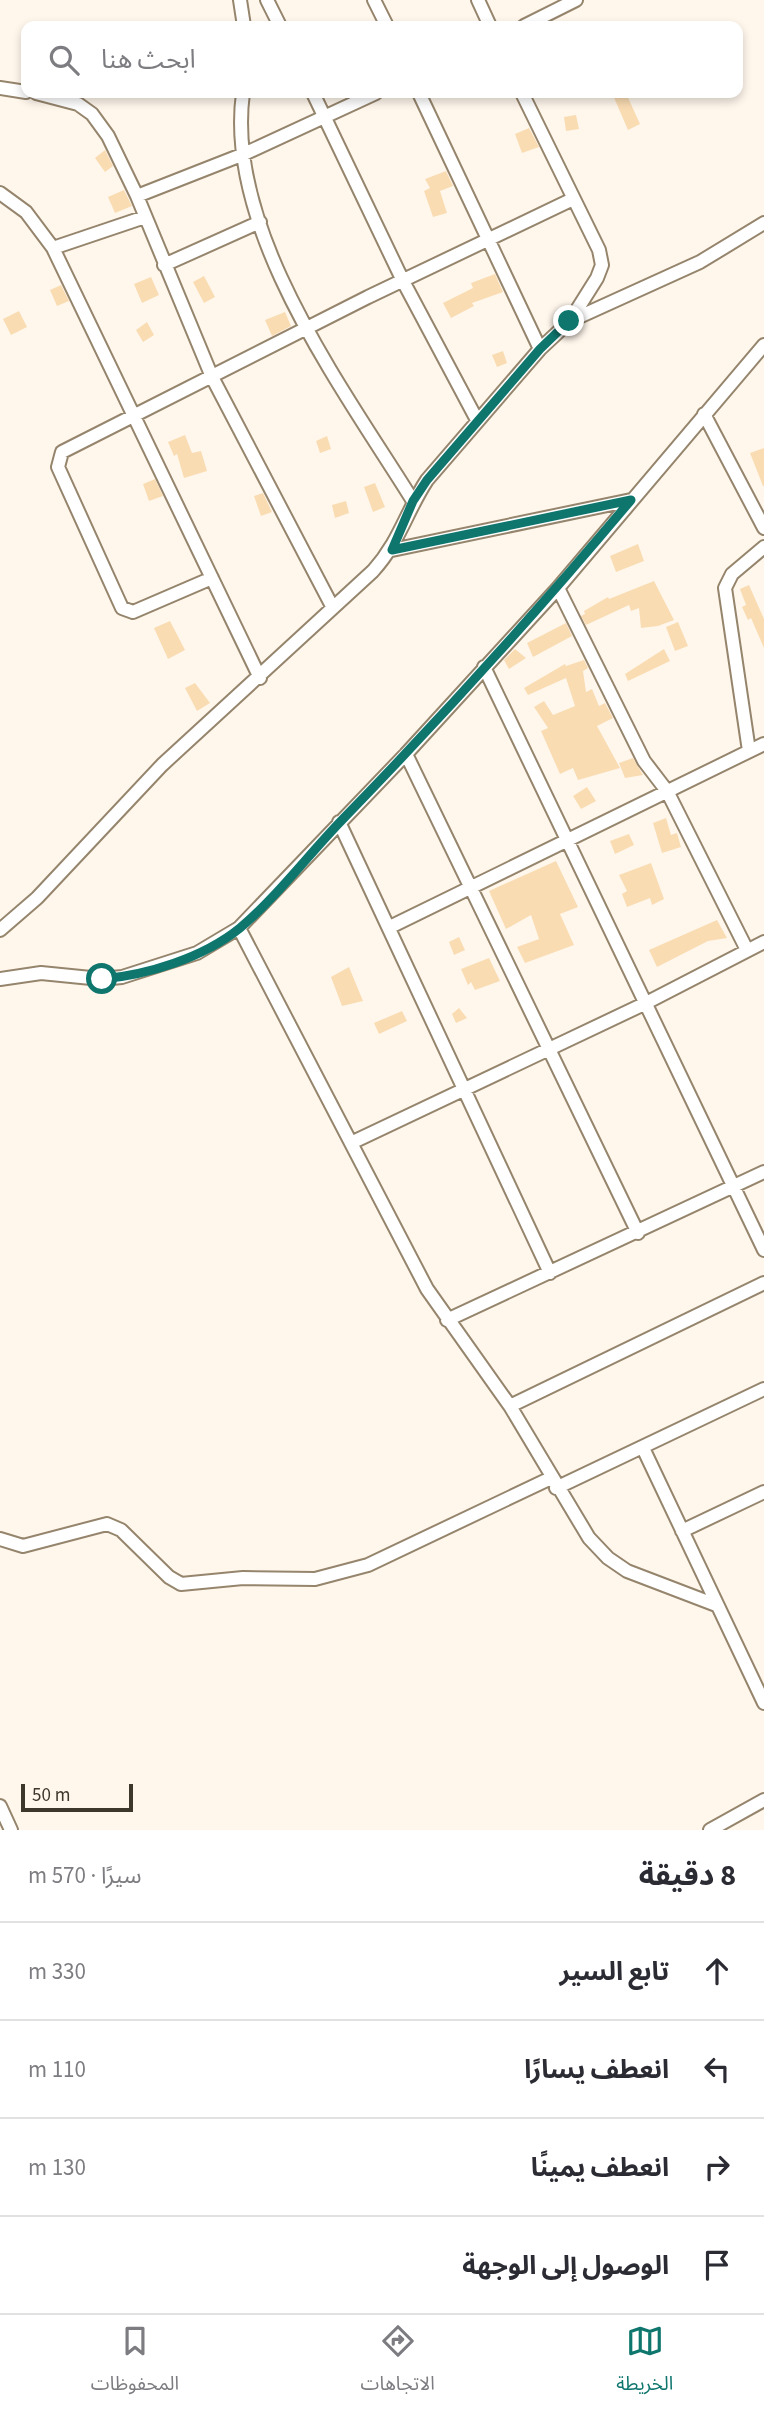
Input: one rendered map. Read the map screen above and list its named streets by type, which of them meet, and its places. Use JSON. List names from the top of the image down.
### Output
{
  "scale_bar": "50 m",
  "page": {
    "search": "ابحث هنا",
    "scale": "50 m",
    "heading": ["8 دقيقة", "سيرًا · 570 m"],
    "list": [
      ["تابع السير", "330 m"],
      ["انعطف يسارًا", "110 m"],
      ["انعطف يمينًا", "130 m"],
      "الوصول إلى الوجهة"
    ],
    "nav": ["الخريطة", "الاتجاهات", "المحفوظات"]
  }
}
